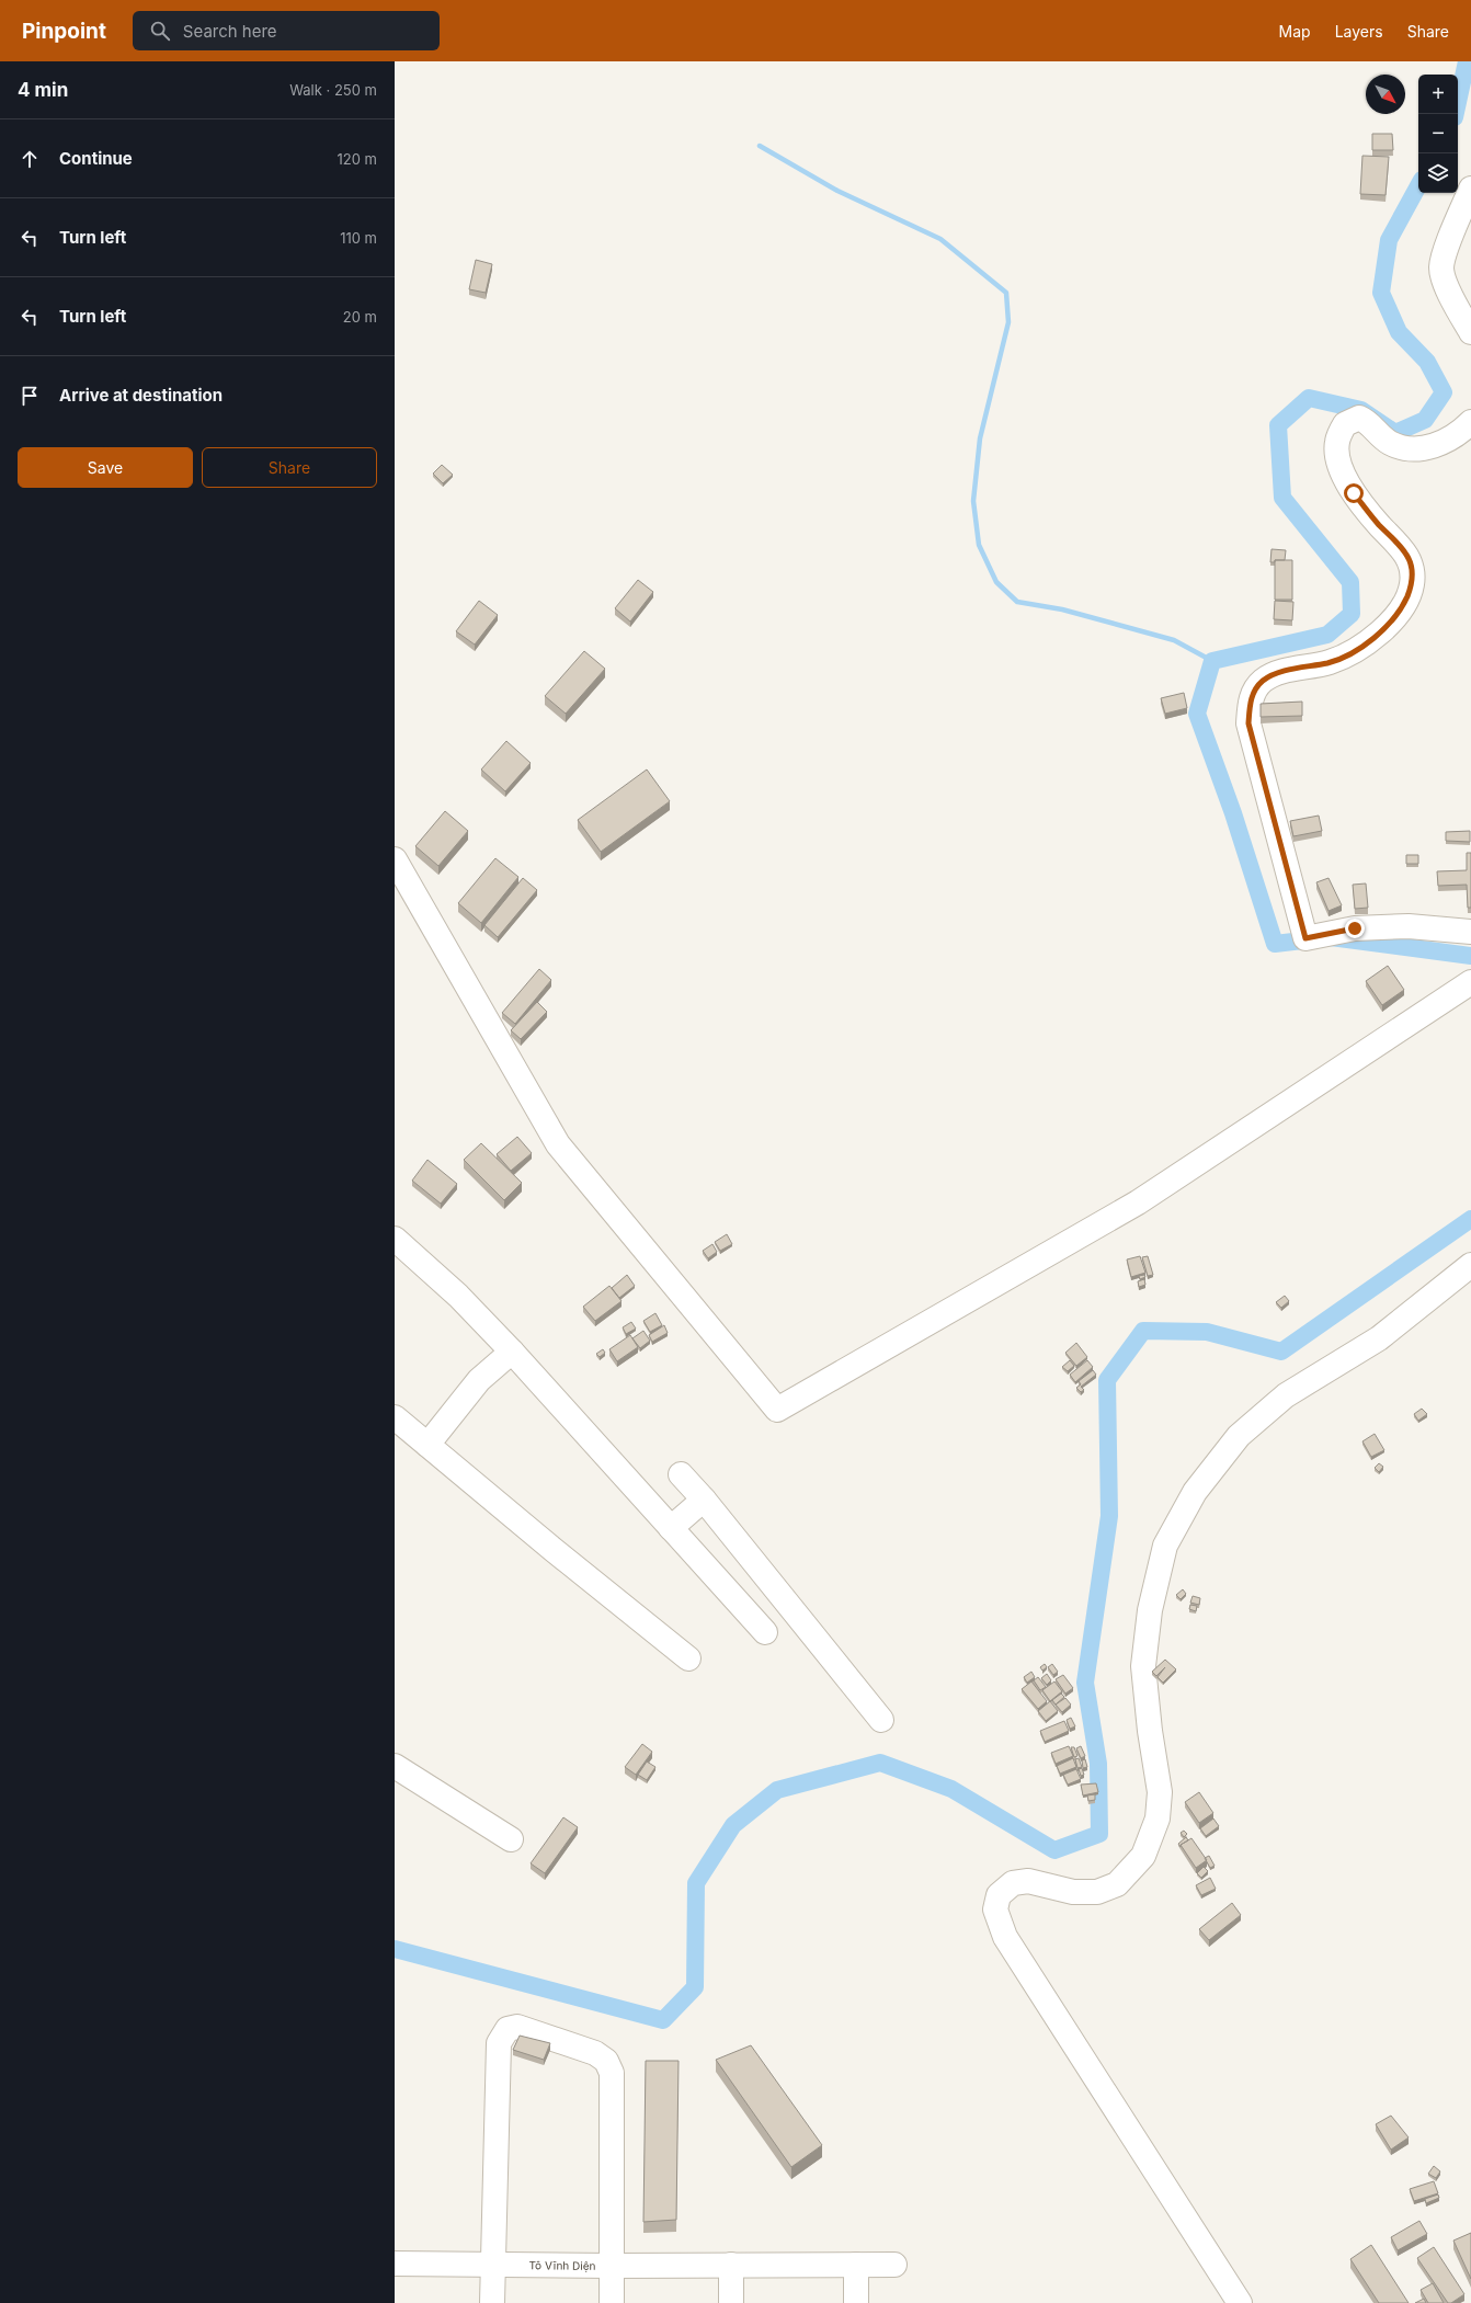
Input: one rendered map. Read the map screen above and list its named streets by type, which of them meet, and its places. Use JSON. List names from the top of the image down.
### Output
{
  "streets": {
    "street": ["Tô Vĩnh Diện"]
  },
  "north": "bottom right",
  "page": {
    "header": "Pinpoint",
    "search": "Search here",
    "nav": ["Map", "Layers", "Share"],
    "heading": ["4 min", "Walk · 250 m"],
    "map_buttons": ["+", "−"],
    "list": [
      ["Continue", "120 m"],
      ["Turn left", "110 m"],
      ["Turn left", "20 m"],
      "Arrive at destination"
    ],
    "buttons": ["Save", "Share"]
  }
}
